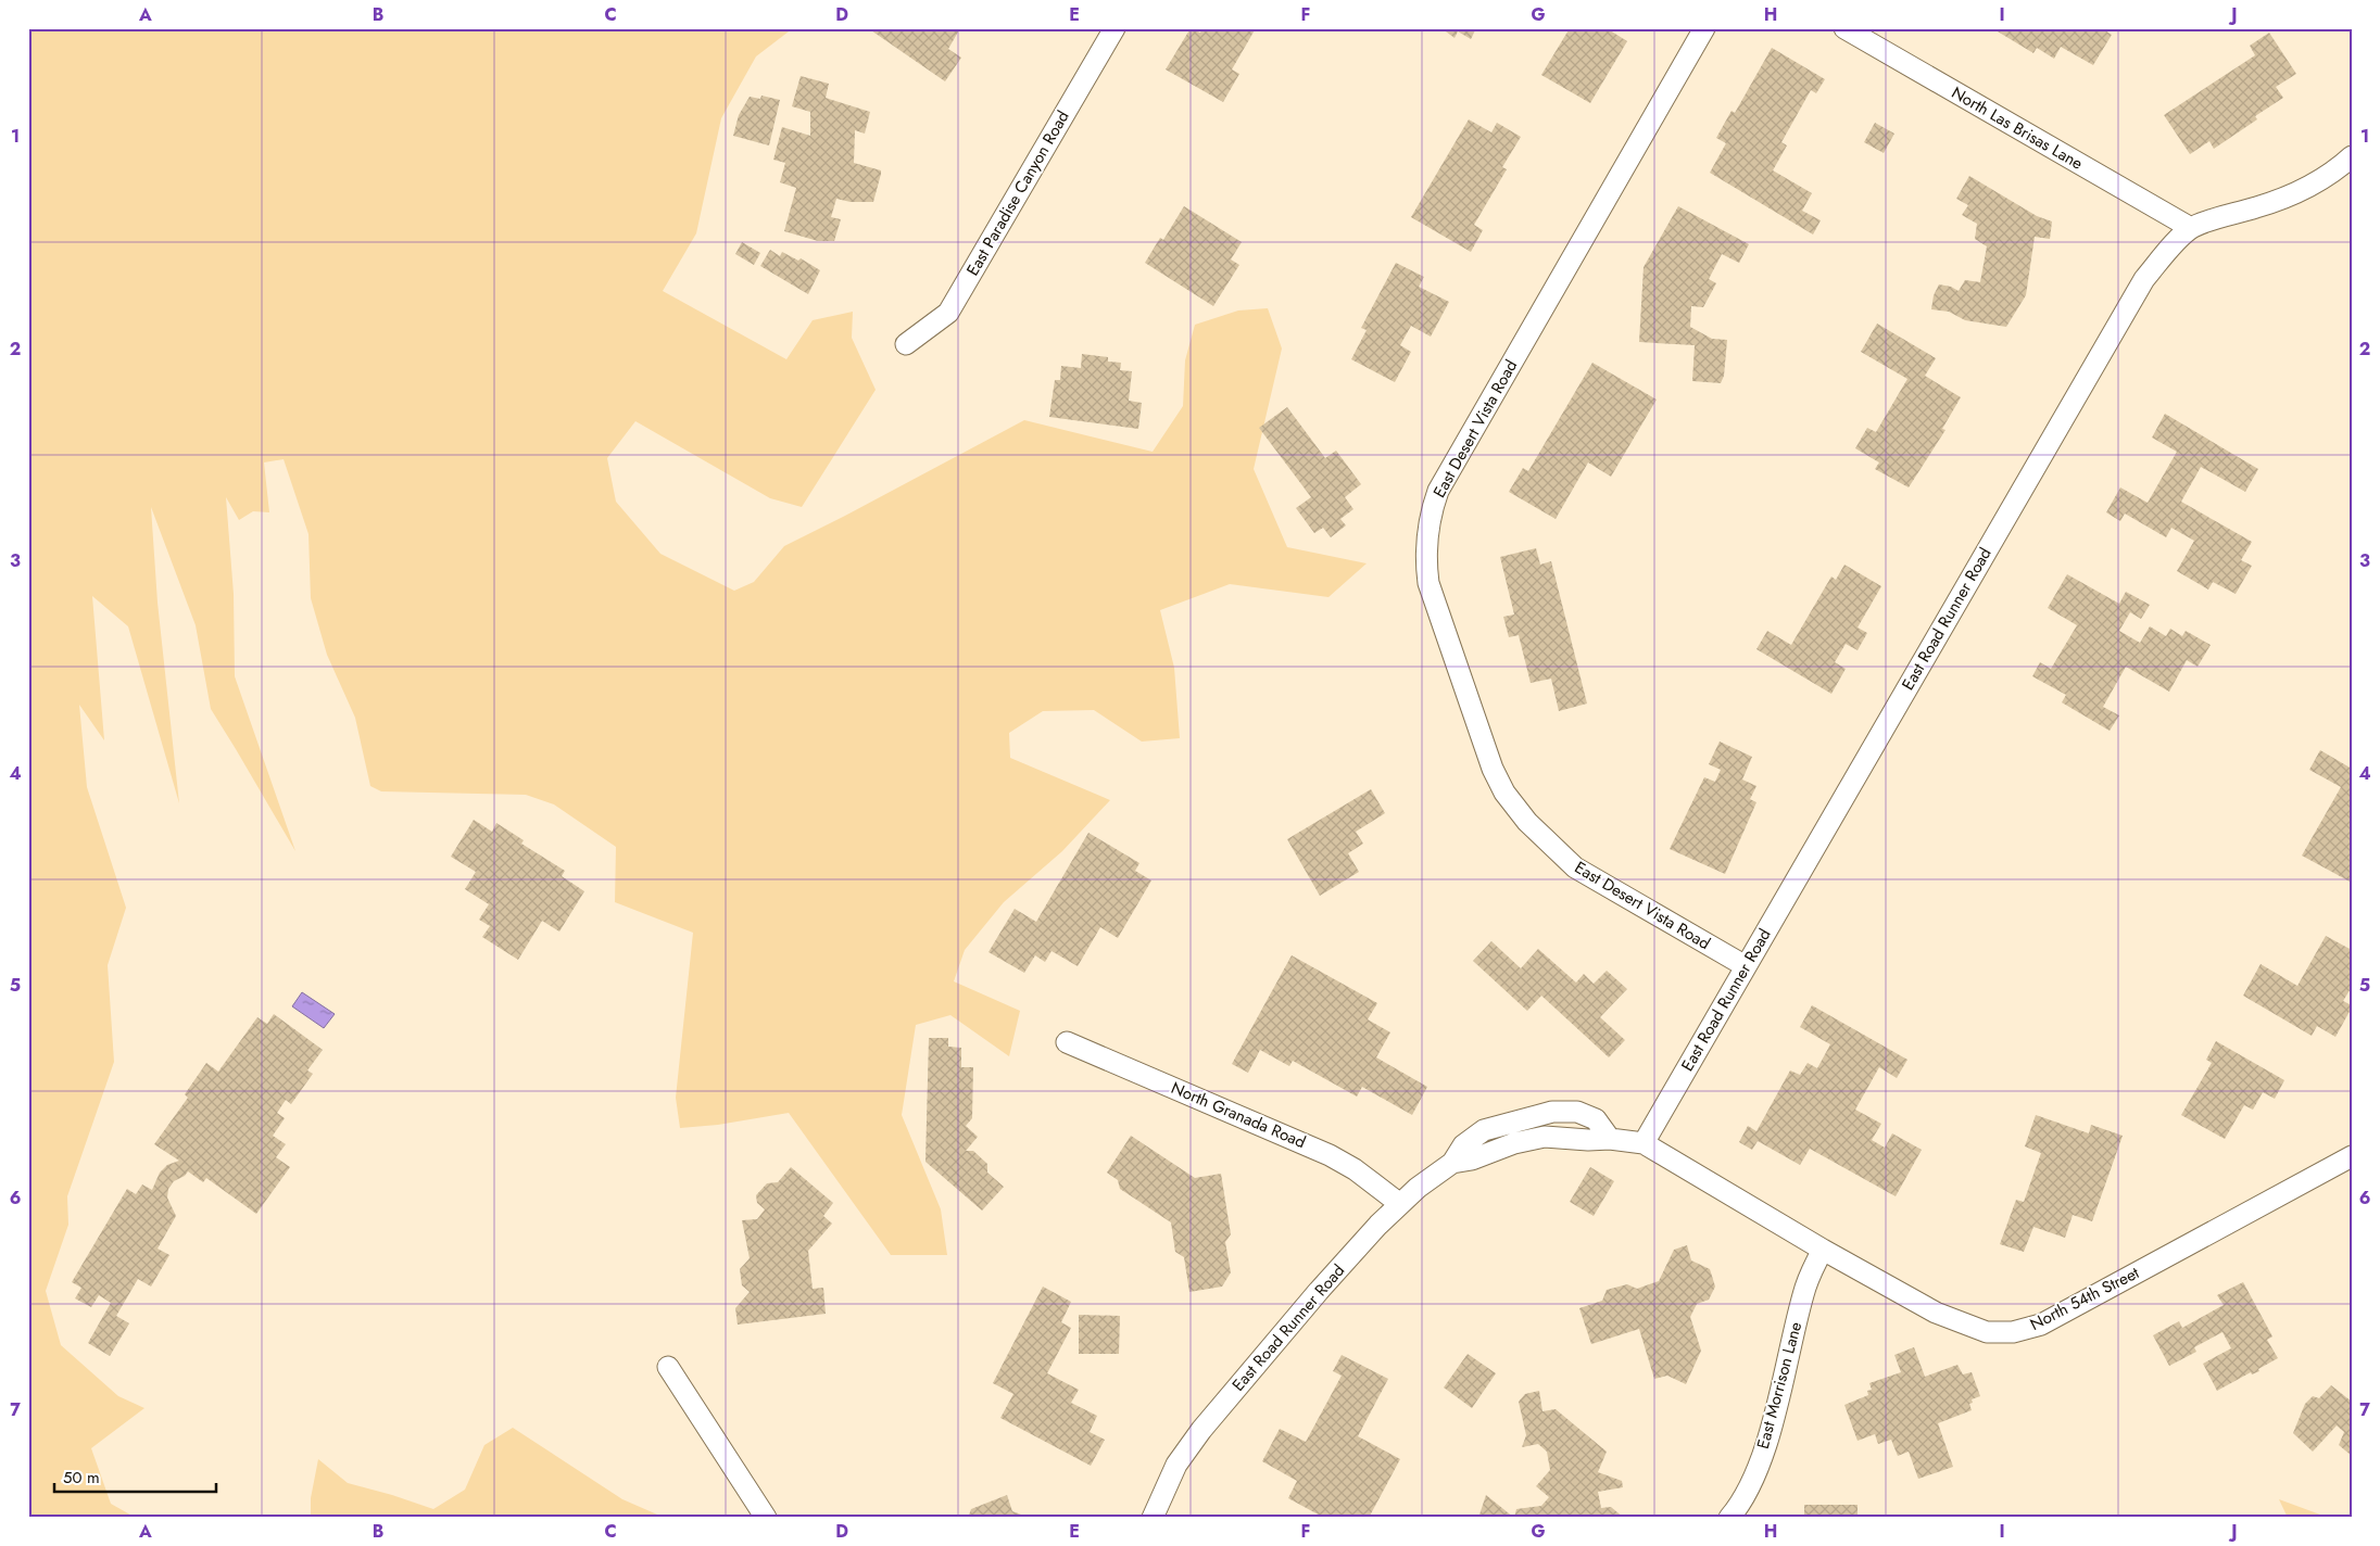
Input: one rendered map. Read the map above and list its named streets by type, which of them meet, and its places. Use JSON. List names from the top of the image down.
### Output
{
  "streets": {
    "street": [
      "North Las Brisas Lane",
      "East Paradise Canyon Road",
      "East Desert Vista Road",
      "East Road Runner Road",
      "North Granada Road",
      "North 54th Street",
      "East Morrison Lane"
    ]
  },
  "crossings": [
    ["North Las Brisas Lane", "East Road Runner Road"],
    ["East Desert Vista Road", "East Road Runner Road"],
    ["East Road Runner Road", "North Granada Road"],
    ["East Road Runner Road", "North 54th Street"],
    ["North 54th Street", "East Morrison Lane"]
  ],
  "scale_bar": "50 m",
  "grid": {
    "columns": [
      "A",
      "B",
      "C",
      "D",
      "E",
      "F",
      "G",
      "H",
      "I",
      "J"
    ],
    "rows": [
      "1",
      "2",
      "3",
      "4",
      "5",
      "6",
      "7"
    ]
  }
}
